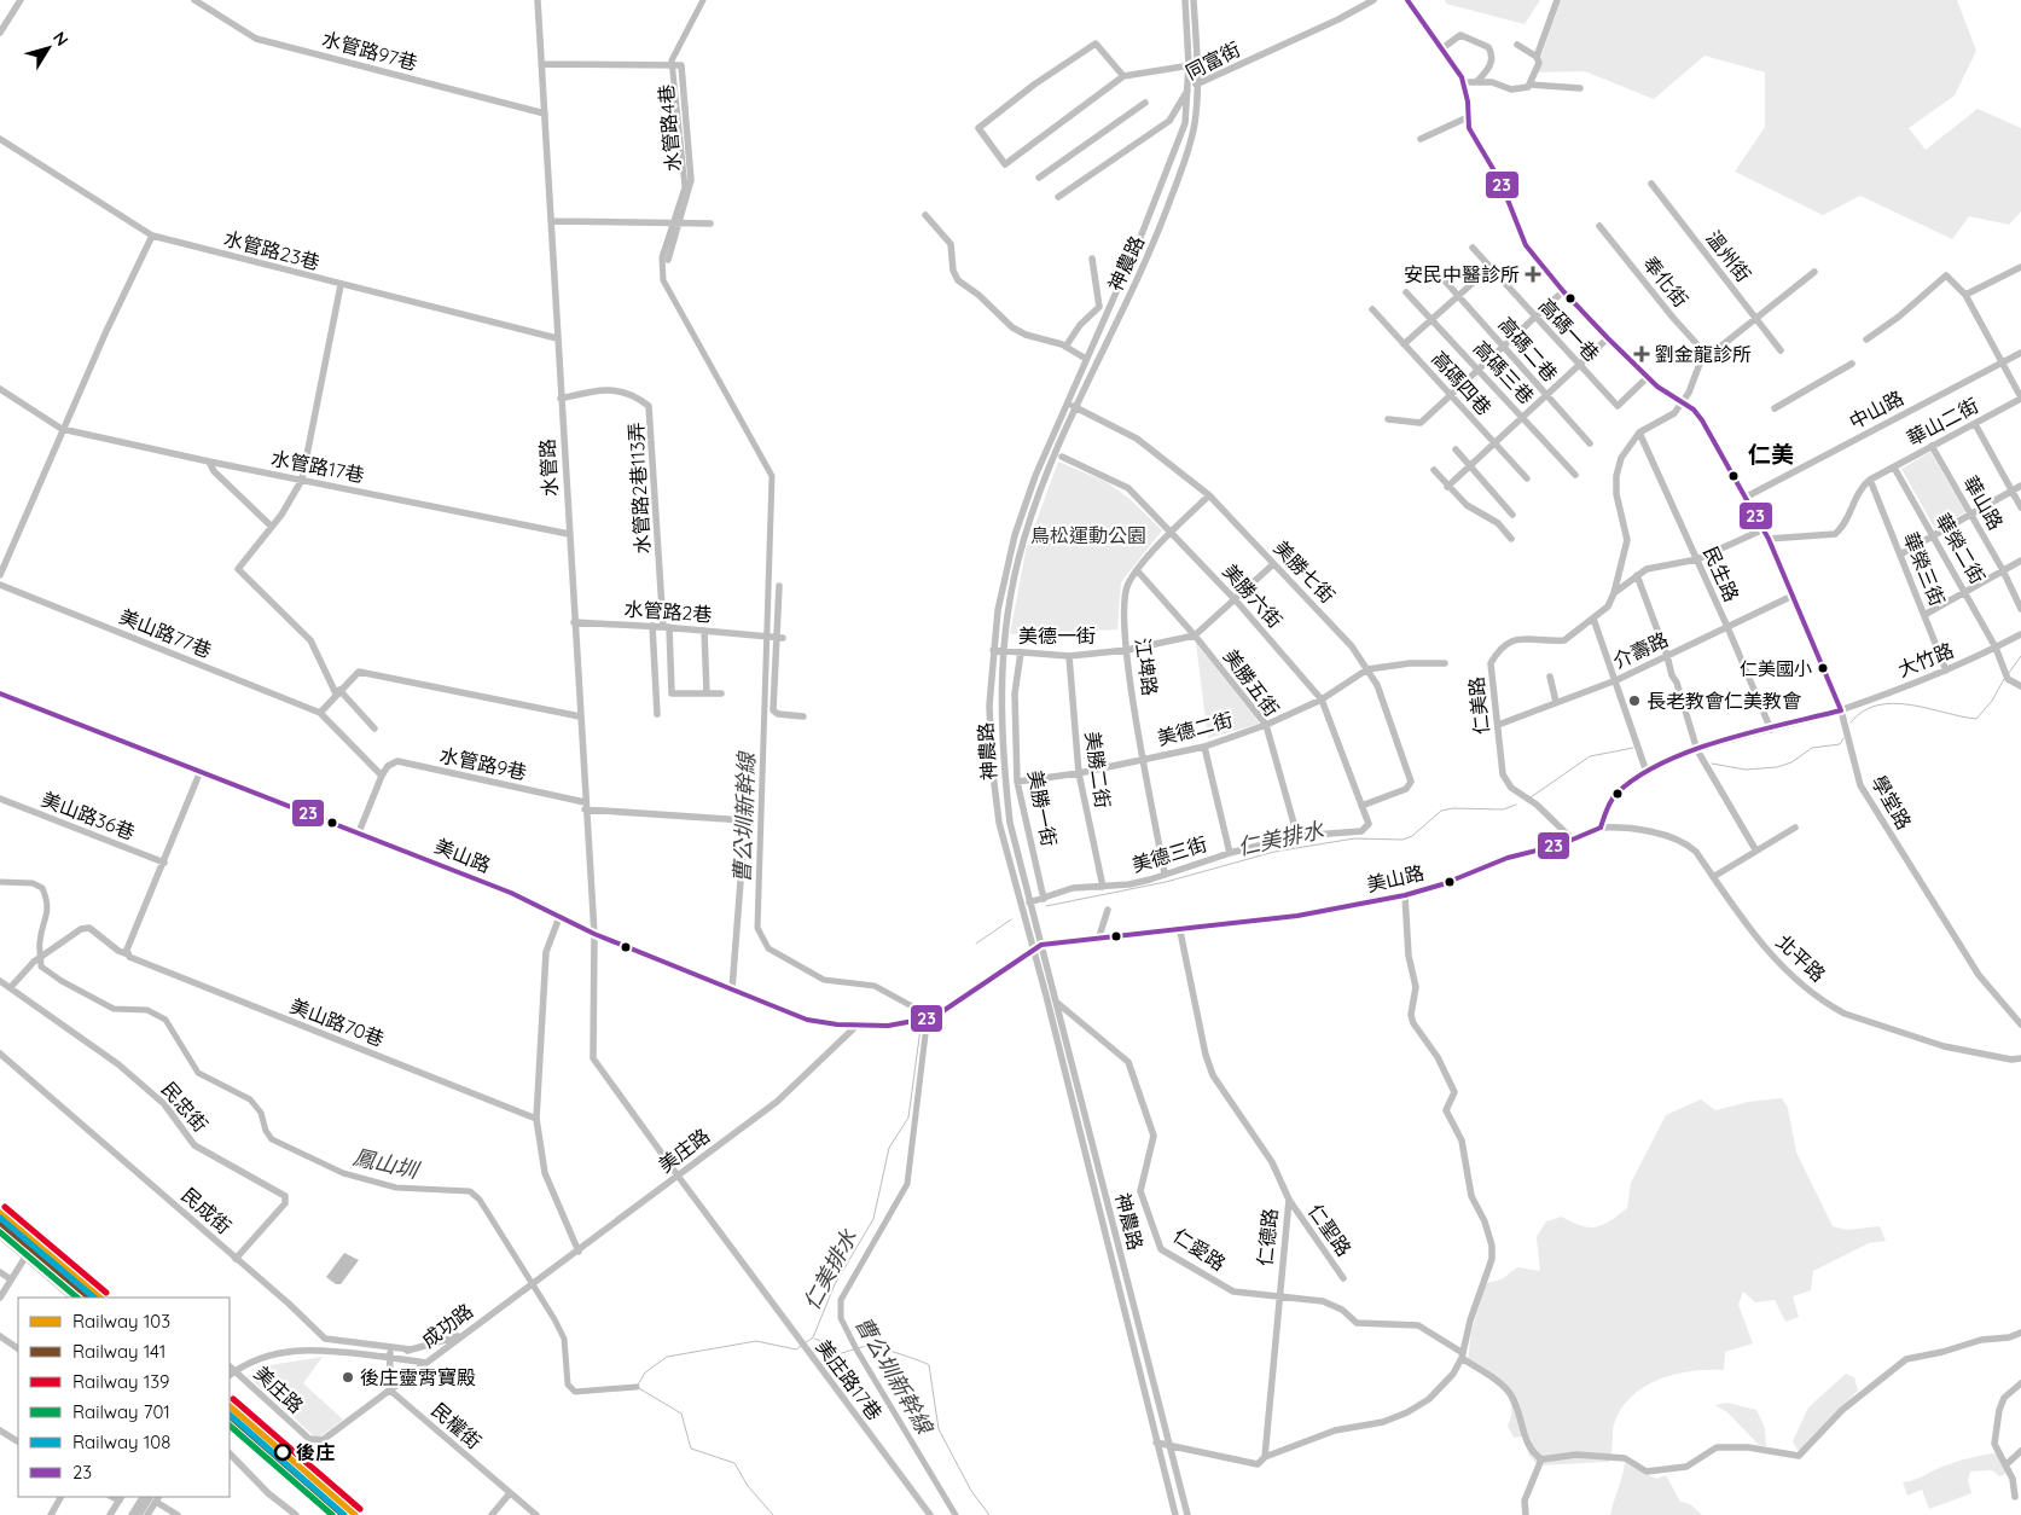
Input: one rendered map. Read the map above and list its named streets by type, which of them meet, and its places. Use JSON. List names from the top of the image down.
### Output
{
  "streets": {
    "street": [
      "水管路97巷",
      "同富街",
      "水管路4巷",
      "水管路23巷",
      "溫州街",
      "神農路",
      "奉化街",
      "高碼一巷",
      "高碼二巷",
      "高碼三巷",
      "高碼四巷",
      "中山路",
      "華山二街",
      "水管路17巷",
      "水管路",
      "水管路2巷113弄",
      "華山路",
      "華榮二街",
      "華榮三街",
      "美勝七街",
      "民生路",
      "美勝六街",
      "水管路2巷",
      "美山路77巷",
      "美德一街",
      "介壽路",
      "大竹路",
      "江埤路",
      "美勝五街",
      "仁美路",
      "美德二街",
      "水管路9巷",
      "美勝二街",
      "學堂路",
      "美勝一街",
      "美山路36巷",
      "美德三街",
      "美山路",
      "北平路",
      "美山路70巷",
      "民忠街",
      "美庄路",
      "民成街",
      "仁聖路",
      "仁德路",
      "仁愛路",
      "成功路",
      "美庄路17巷",
      "民權街"
    ]
  },
  "crossings": [
    ["水管路97巷", "水管路"],
    ["同富街", "神農路"],
    ["水管路4巷", "水管路"],
    ["水管路23巷", "水管路"],
    ["神農路", "美勝七街"],
    ["神農路", "美德一街"],
    ["神農路", "美德三街"],
    ["神農路", "美山路"],
    ["神農路", "仁愛路"],
    ["高碼一巷", "學堂路"],
    ["中山路", "學堂路"],
    ["華山二街", "華山路"],
    ["華山二街", "華榮二街"],
    ["華山二街", "華榮三街"],
    ["水管路17巷", "水管路"],
    ["水管路", "水管路2巷113弄"],
    ["水管路", "水管路2巷"],
    ["水管路", "水管路9巷"],
    ["水管路", "美山路"],
    ["水管路", "美庄路17巷"],
    ["水管路2巷113弄", "水管路2巷"],
    ["華榮二街", "大竹路"],
    ["華榮三街", "大竹路"],
    ["美勝七街", "美勝六街"],
    ["美勝七街", "美德一街"],
    ["美勝七街", "江埤路"],
    ["美勝七街", "美德二街"],
    ["美勝七街", "美德三街"],
    ["民生路", "介壽路"],
    ["民生路", "仁美路"],
    ["美勝六街", "美德一街"],
    ["美勝六街", "江埤路"],
    ["美勝六街", "美德二街"],
    ["美勝六街", "美德三街"],
    ["美山路77巷", "水管路9巷"],
    ["美德一街", "江埤路"],
    ["美德一街", "美勝五街"],
    ["美德一街", "美勝二街"],
    ["美德一街", "美勝一街"],
    ["介壽路", "仁美路"],
    ["介壽路", "學堂路"],
    ["大竹路", "學堂路"],
    ["江埤路", "美勝五街"],
    ["江埤路", "美德二街"],
    ["江埤路", "美德三街"],
    ["美勝五街", "美德二街"],
    ["美勝五街", "美德三街"],
    ["仁美路", "學堂路"],
    ["仁美路", "美山路"],
    ["美德二街", "美勝二街"],
    ["美德二街", "美勝一街"],
    ["美勝二街", "美德三街"],
    ["美勝一街", "美德三街"],
    ["美山路", "北平路"],
    ["美山路", "美庄路"],
    ["美山路", "仁德路"],
    ["美山路", "美庄路17巷"],
    ["美山路70巷", "民忠街"],
    ["民忠街", "民成街"],
    ["美庄路", "成功路"],
    ["美庄路", "美庄路17巷"],
    ["美庄路", "民權街"],
    ["仁聖路", "仁德路"],
    ["仁德路", "仁愛路"]
  ],
  "districts": ["仁美"],
  "water": ["曹公圳新幹線", "仁美排水", "鳳山圳"],
  "parks": ["鳥松運動公園"],
  "places": {
    "health": ["安民中醫診所", "劉金龍診所"],
    "other": [
      "仁美國小",
      "長老教會仁美教會",
      "後庄靈霄寶殿",
      "後庄"
    ]
  },
  "lines": [
    "transit line 23",
    "rail line 139",
    "rail line 103",
    "rail line 108",
    "rail line 141",
    "rail line 701"
  ],
  "legend": [
    "Railway 103",
    "Railway 141",
    "Railway 139",
    "Railway 701",
    "Railway 108",
    "23"
  ],
  "north": "top right"
}
